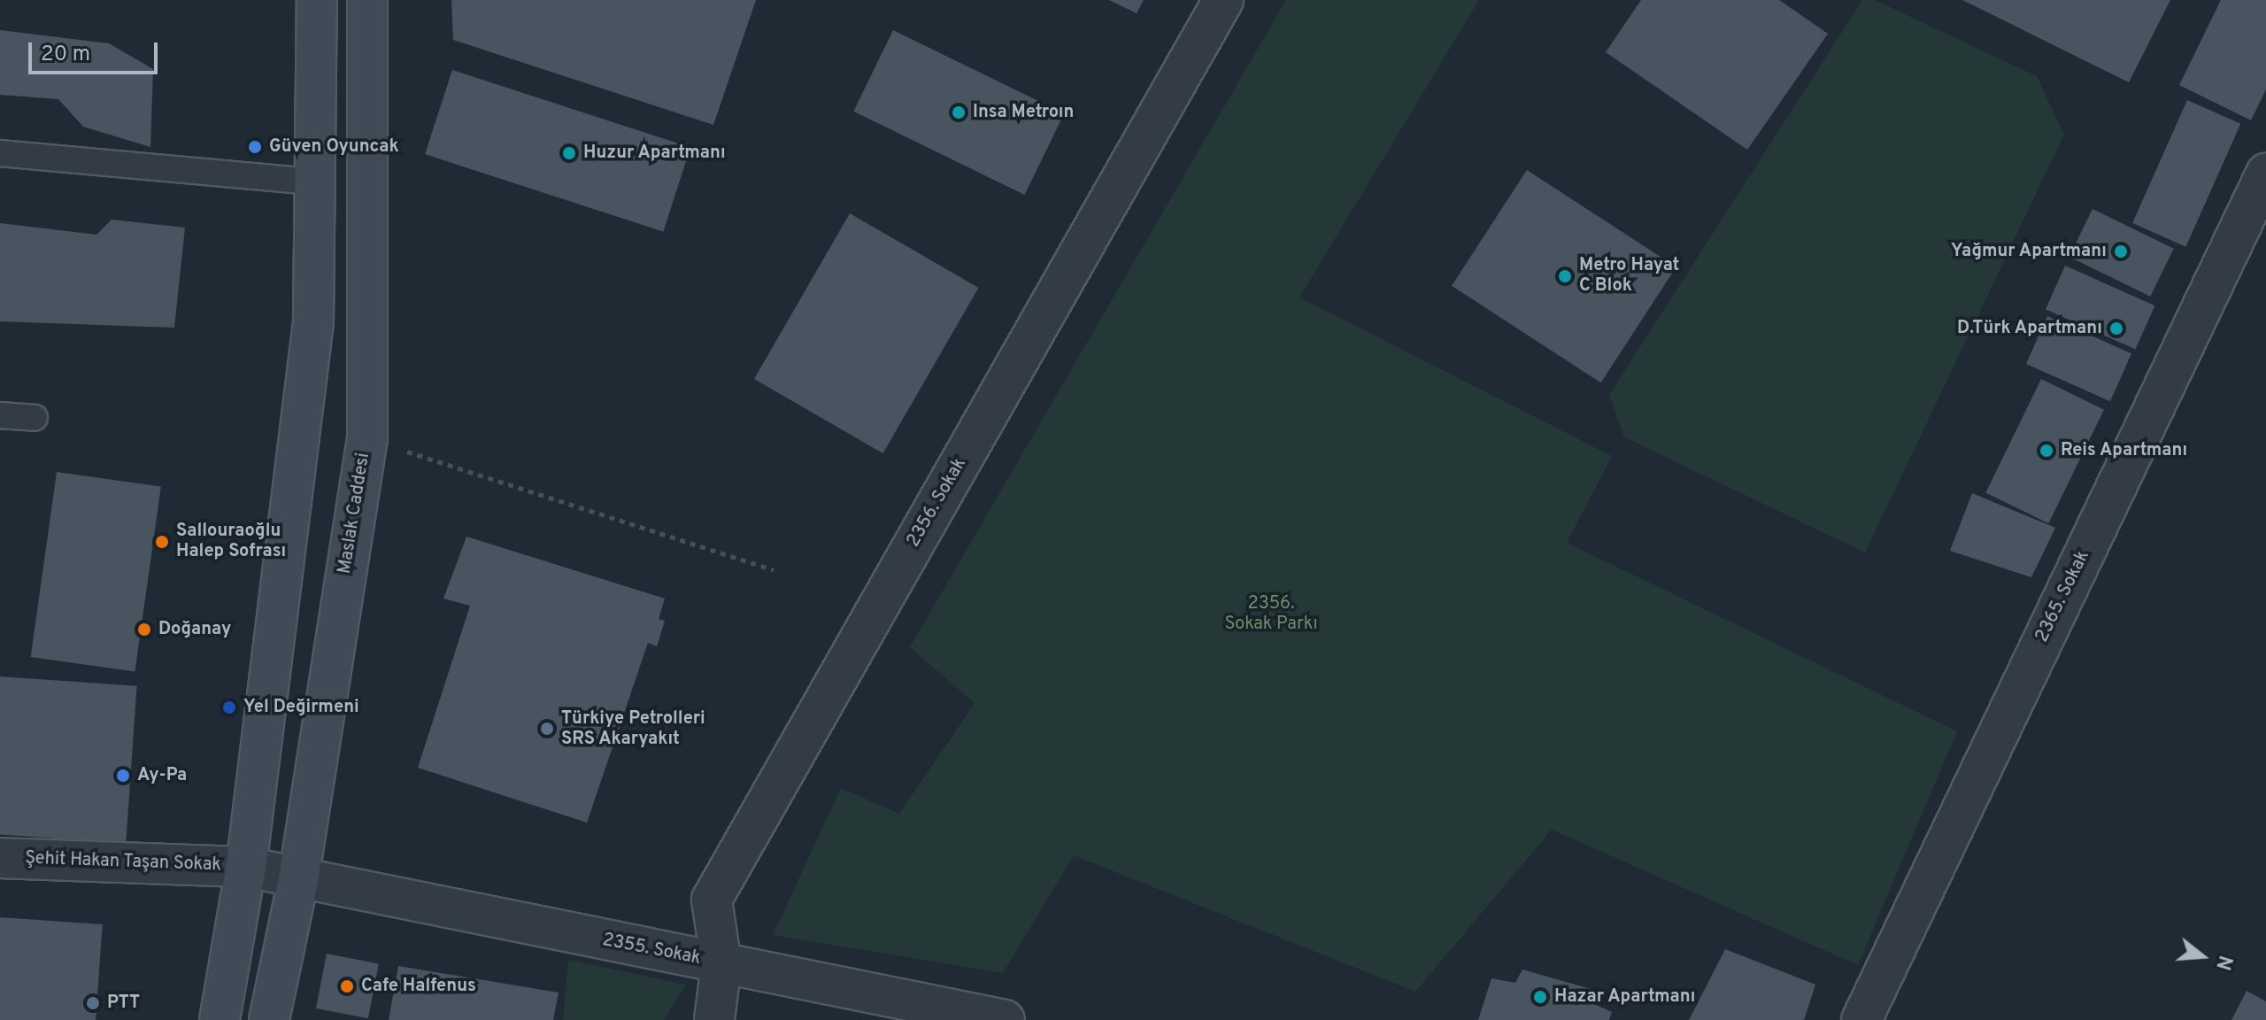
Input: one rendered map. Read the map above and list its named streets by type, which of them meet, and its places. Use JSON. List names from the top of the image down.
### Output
{
  "streets": {
    "main road": ["Maslak Caddesi"],
    "street": [
      "2356. Sokak",
      "2365. Sokak",
      "Şehit Hakan Taşan Sokak",
      "2355. Sokak"
    ]
  },
  "crossings": [
    ["2356. Sokak", "2355. Sokak"],
    ["Maslak Caddesi", "Şehit Hakan Taşan Sokak"],
    ["Maslak Caddesi", "2355. Sokak"],
    ["Şehit Hakan Taşan Sokak", "2355. Sokak"]
  ],
  "parks": ["2356. Sokak Parkı"],
  "places": [
    "Insa Metroın",
    "Güven Oyuncak",
    "Huzur Apartmanı",
    "Yağmur Apartmanı",
    "Metro Hayat C Blok",
    "D.Türk Apartmanı",
    "Reis Apartmanı",
    "Sallouraoğlu Halep Sofrası",
    "Doğanay",
    "Yel Değirmeni",
    "Türkiye Petrolleri SRS Akaryakıt",
    "Ay-Pa",
    "Cafe Halfenus",
    "Hazar Apartmanı",
    "PTT"
  ],
  "scale_bar": "20 m",
  "north": "right"
}
